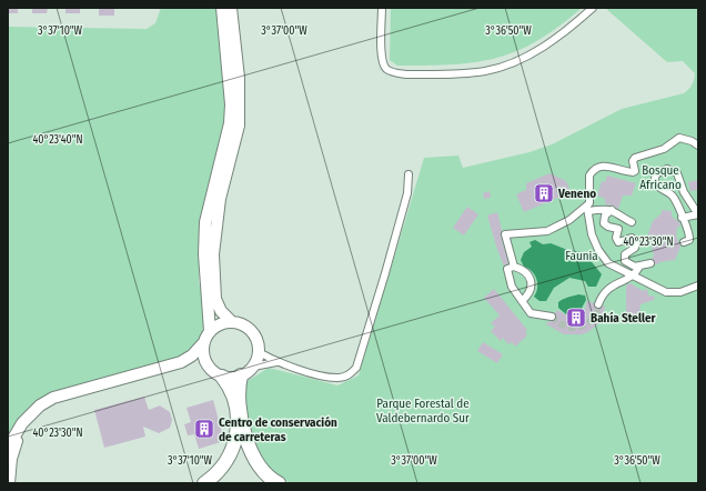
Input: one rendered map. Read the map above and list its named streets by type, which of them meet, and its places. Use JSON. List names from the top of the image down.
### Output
{
  "parks": ["Bosque Africano", "Faunia", "Parque Forestal de Valdebernardo Sur"],
  "places": {
    "building": ["Veneno", "Bahía Steller", "Centro de conservación de carreteras"]
  },
  "coordinates": [
    "3°37'10\"W",
    "3°37'00\"W",
    "3°36'50\"W",
    "40°23'40\"N",
    "40°23'30\"N"
  ]
}
